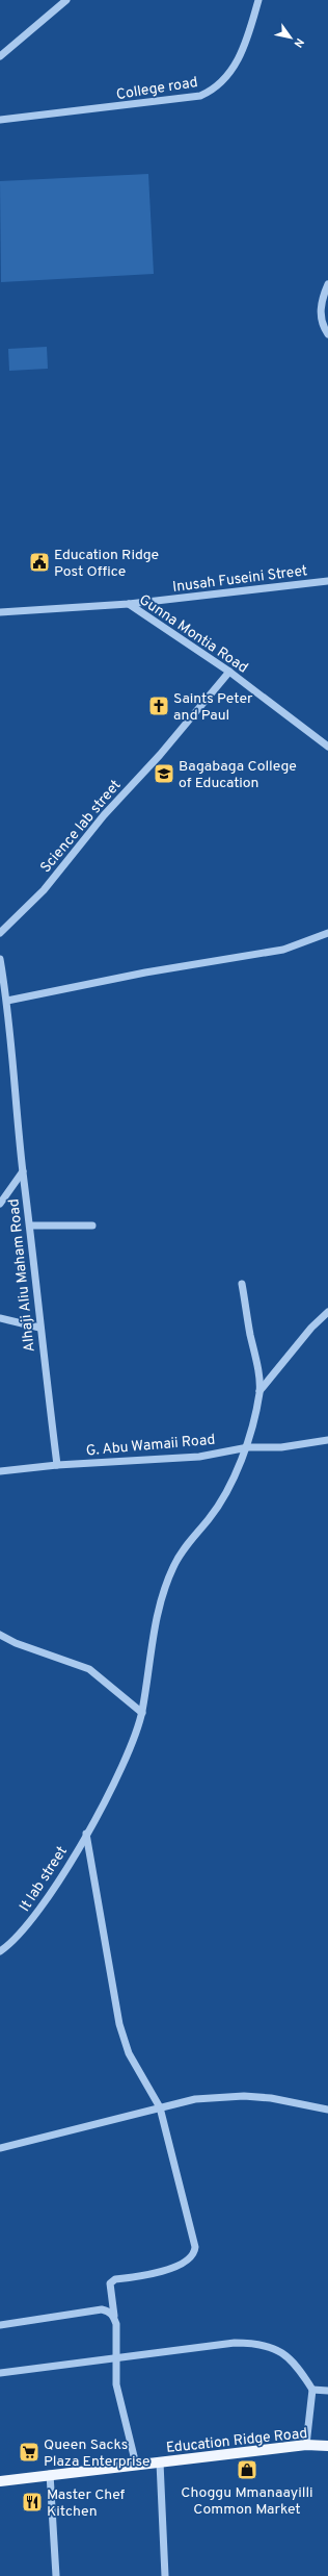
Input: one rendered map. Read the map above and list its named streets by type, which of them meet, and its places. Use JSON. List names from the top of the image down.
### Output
{
  "streets": {
    "main road": ["Education Ridge Road"],
    "street": [
      "College road",
      "Inusah Fuseini Street",
      "Gunna Montia Road",
      "Science lab street",
      "Alhaji Aliu Maham Road",
      "G. Abu Wamaii Road",
      "It lab street"
    ]
  },
  "crossings": [
    ["Inusah Fuseini Street", "Gunna Montia Road"],
    ["Gunna Montia Road", "Science lab street"],
    ["Alhaji Aliu Maham Road", "G. Abu Wamaii Road"],
    ["G. Abu Wamaii Road", "It lab street"]
  ],
  "places": {
    "public building": ["Education Ridge Post Office"],
    "church": ["Saints Peter and Paul"],
    "school or university": ["Bagabaga College of Education"],
    "supermarket": ["Queen Sacks Plaza Enterprise"],
    "shop": ["Choggu Mmanaayilli Common Market"],
    "restaurant": ["Master Chef Kitchen"]
  },
  "north": "bottom right"
}
